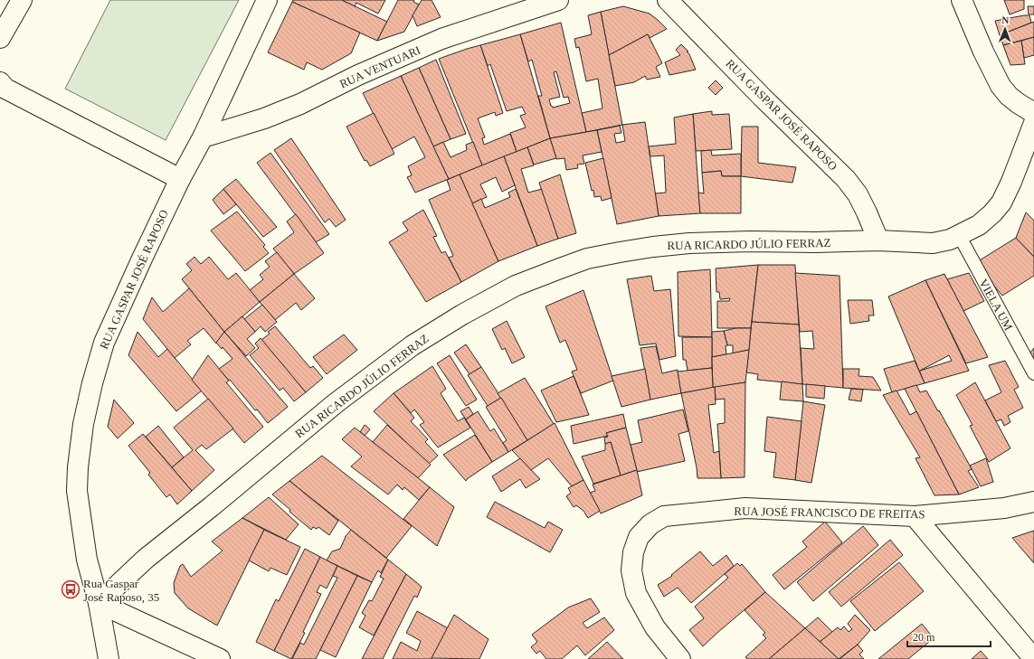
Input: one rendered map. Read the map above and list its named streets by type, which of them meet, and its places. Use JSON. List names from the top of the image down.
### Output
{
  "streets": {
    "street": [
      "RUA VENTUARI",
      "RUA GASPAR JOSÉ RAPOSO",
      "RUA RICARDO JÚLIO FERRAZ",
      "RUA JOSÉ FRANCISCO DE FREITAS"
    ],
    "lane": ["VIELA UM"]
  },
  "crossings": [
    ["RUA VENTUARI", "RUA GASPAR JOSÉ RAPOSO"],
    ["RUA GASPAR JOSÉ RAPOSO", "RUA RICARDO JÚLIO FERRAZ"],
    ["RUA RICARDO JÚLIO FERRAZ", "VIELA UM"]
  ],
  "places": {
    "bus stop": ["Rua Gaspar José Raposo, 35"]
  },
  "scale_bar": "20 m",
  "north": "top"
}
